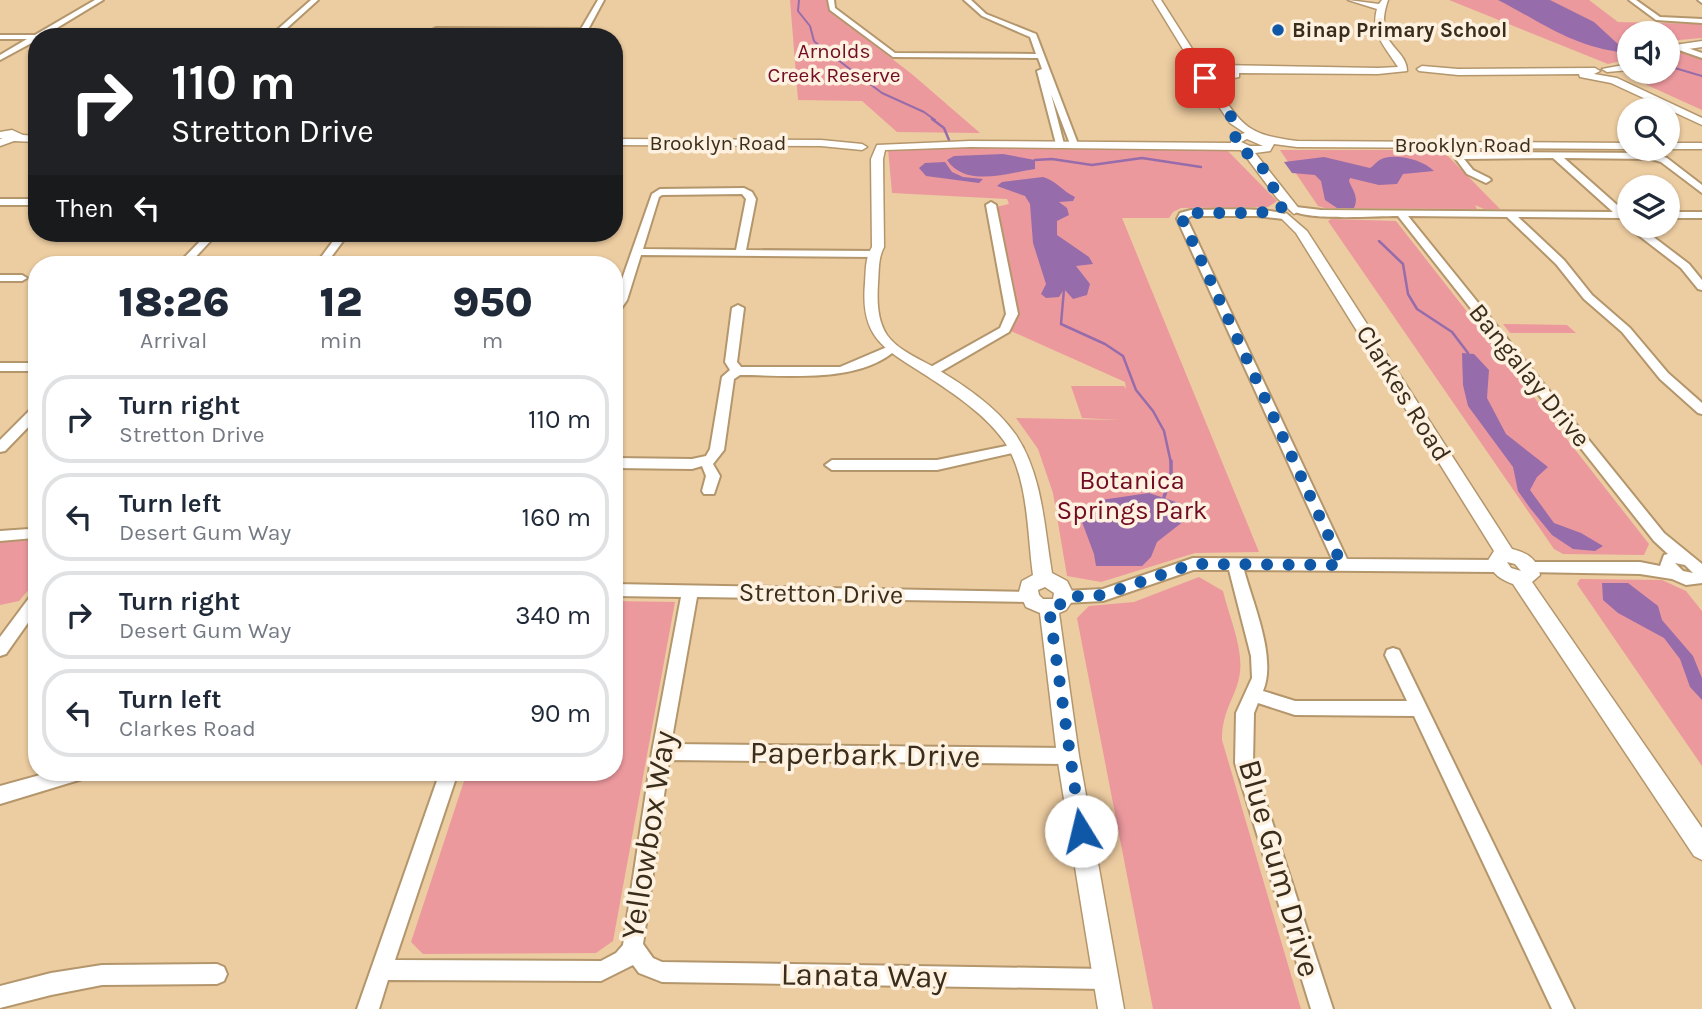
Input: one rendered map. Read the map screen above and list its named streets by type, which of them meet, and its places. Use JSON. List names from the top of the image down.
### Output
{
  "streets": {
    "street": [
      "Brooklyn Road",
      "Bangalay Drive",
      "Clarkes Road",
      "Stretton Drive",
      "Paperbark Drive",
      "Yellowbox Way",
      "Blue Gum Drive",
      "Lanata Way"
    ]
  },
  "crossings": [
    ["Brooklyn Road", "Clarkes Road"],
    ["Stretton Drive", "Yellowbox Way"],
    ["Paperbark Drive", "Yellowbox Way"],
    ["Yellowbox Way", "Lanata Way"]
  ],
  "parks": ["Arnolds Creek Reserve", "Botanica Springs Park"],
  "places": ["Binap Primary School"],
  "page": {
    "turn": ["110 m", "Stretton Drive"],
    "then": "Then",
    "eta": [
      "18:26",
      "Arrival",
      "12",
      "min",
      "950",
      "m"
    ],
    "list": [
      {
        "name": "Turn right",
        "note": "Stretton Drive",
        "value": "110 m"
      },
      {
        "name": "Turn left",
        "note": "Desert Gum Way",
        "value": "160 m"
      },
      {
        "name": "Turn right",
        "note": "Desert Gum Way",
        "value": "340 m"
      },
      {
        "name": "Turn left",
        "note": "Clarkes Road",
        "value": "90 m"
      }
    ]
  }
}
